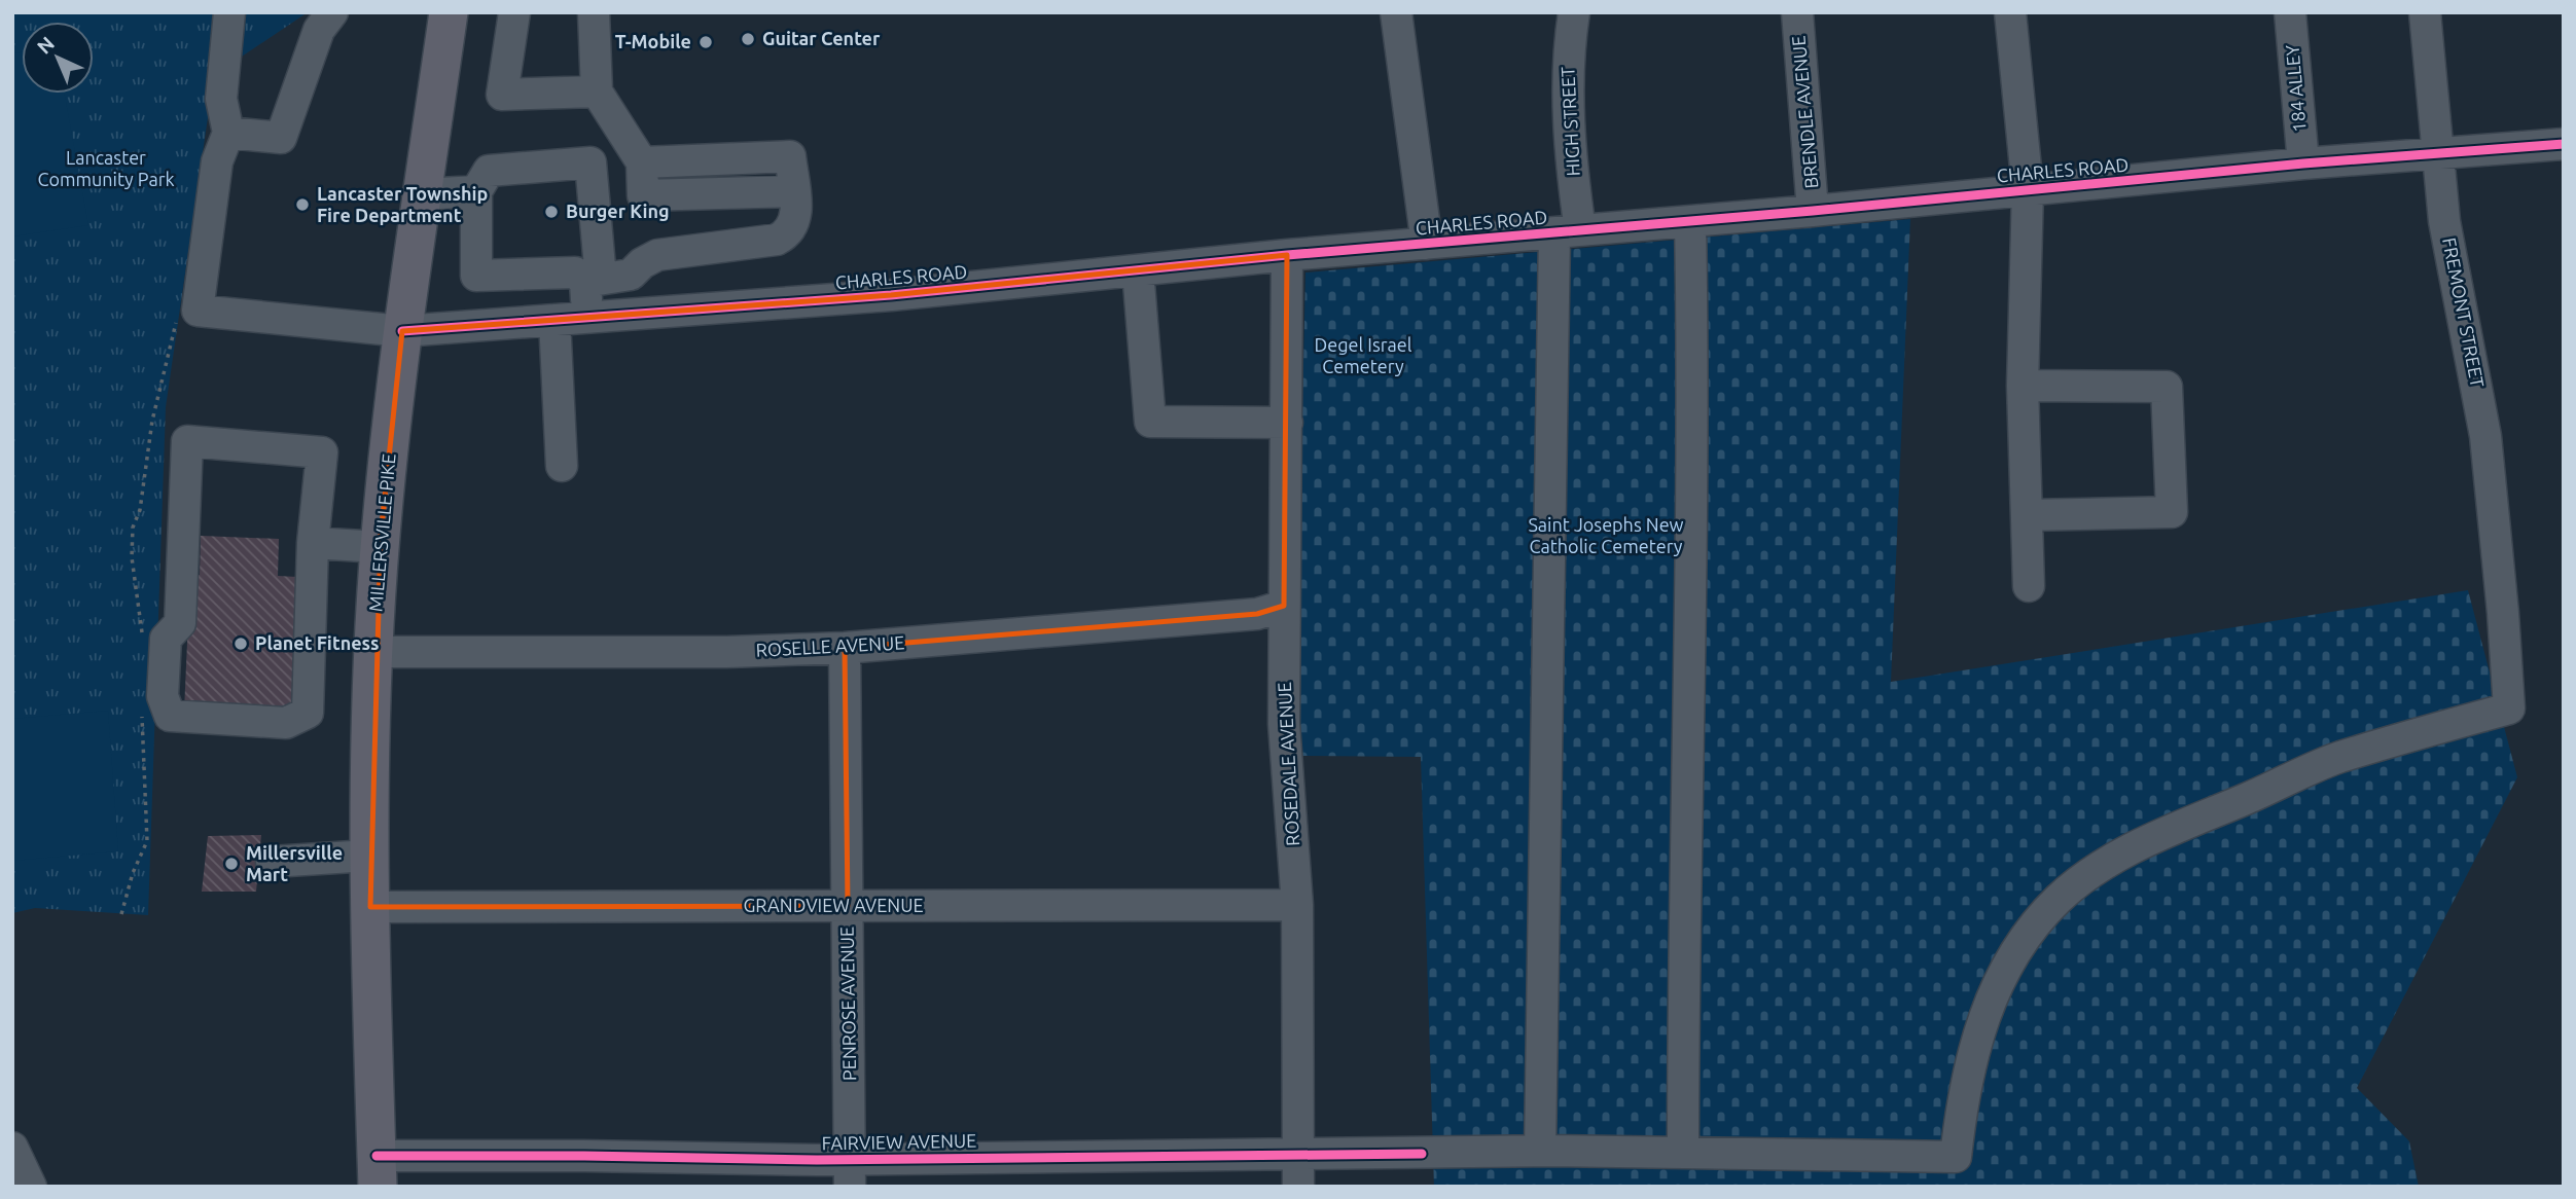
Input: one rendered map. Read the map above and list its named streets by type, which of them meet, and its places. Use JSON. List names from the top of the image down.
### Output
{
  "streets": {
    "main road": ["MILLERSVILLE PIKE"],
    "street": [
      "184 ALLEY",
      "BRENDLE AVENUE",
      "HIGH STREET",
      "CHARLES ROAD",
      "FREMONT STREET",
      "ROSELLE AVENUE",
      "ROSEDALE AVENUE",
      "GRANDVIEW AVENUE",
      "PENROSE AVENUE",
      "FAIRVIEW AVENUE"
    ]
  },
  "crossings": [
    ["184 ALLEY", "CHARLES ROAD"],
    ["BRENDLE AVENUE", "CHARLES ROAD"],
    ["HIGH STREET", "CHARLES ROAD"],
    ["HIGH STREET", "FAIRVIEW AVENUE"],
    ["CHARLES ROAD", "FREMONT STREET"],
    ["CHARLES ROAD", "MILLERSVILLE PIKE"],
    ["CHARLES ROAD", "ROSEDALE AVENUE"],
    ["FREMONT STREET", "FAIRVIEW AVENUE"],
    ["MILLERSVILLE PIKE", "ROSELLE AVENUE"],
    ["MILLERSVILLE PIKE", "GRANDVIEW AVENUE"],
    ["MILLERSVILLE PIKE", "FAIRVIEW AVENUE"],
    ["ROSELLE AVENUE", "ROSEDALE AVENUE"],
    ["ROSELLE AVENUE", "PENROSE AVENUE"],
    ["ROSEDALE AVENUE", "GRANDVIEW AVENUE"],
    ["ROSEDALE AVENUE", "FAIRVIEW AVENUE"],
    ["GRANDVIEW AVENUE", "PENROSE AVENUE"],
    ["PENROSE AVENUE", "FAIRVIEW AVENUE"]
  ],
  "parks": ["Lancaster Community Park", "Degel Israel Cemetery", "Saint Josephs New Catholic Cemetery"],
  "places": [
    "Guitar Center",
    "T-Mobile",
    "Lancaster Township Fire Department",
    "Burger King",
    "Planet Fitness",
    "Millersville Mart"
  ],
  "north": "top left"
}
